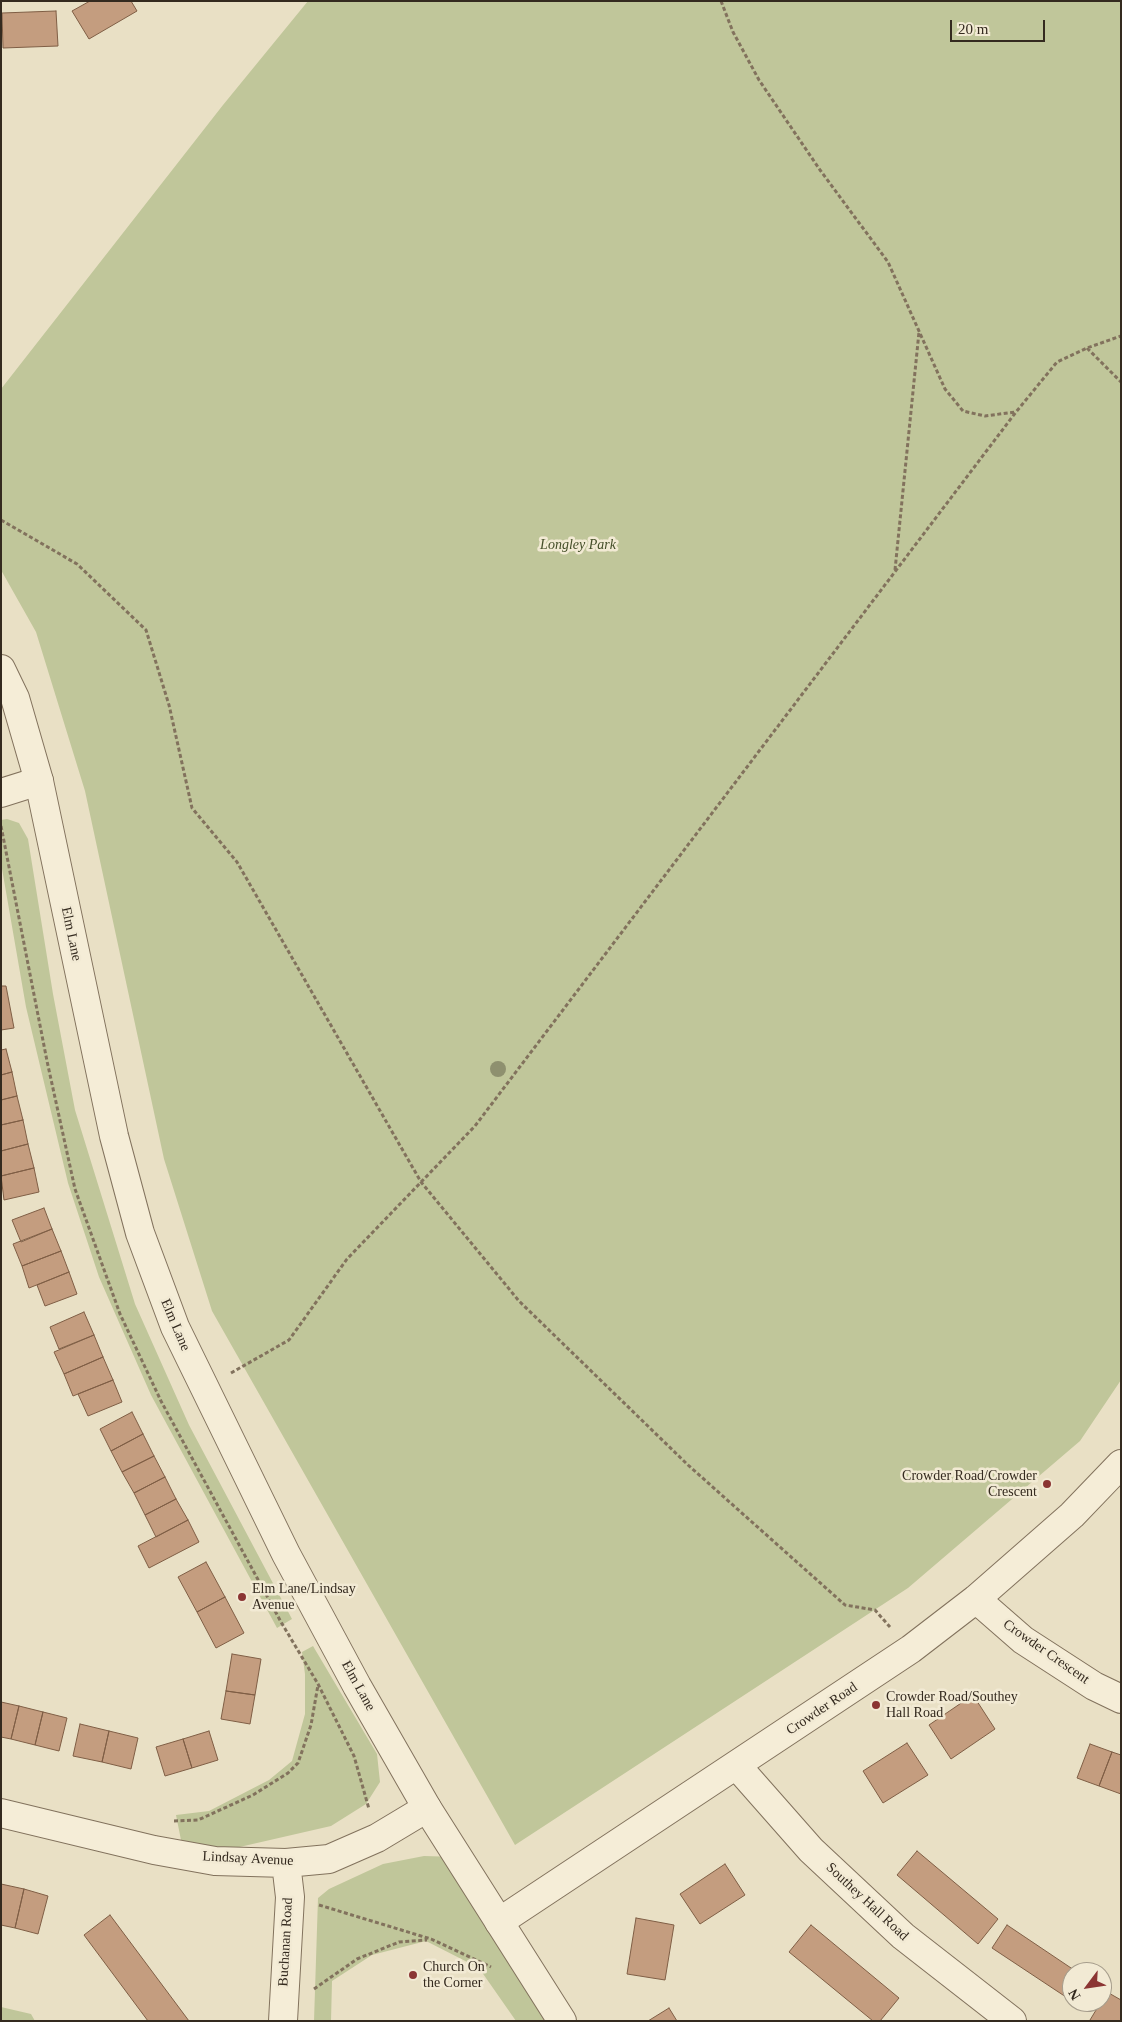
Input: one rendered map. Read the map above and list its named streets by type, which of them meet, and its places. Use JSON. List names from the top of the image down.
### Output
{
  "streets": {
    "street": [
      "Elm Lane",
      "Crowder Crescent",
      "Crowder Road",
      "Lindsay Avenue",
      "Southey Hall Road",
      "Buchanan Road"
    ]
  },
  "crossings": [
    ["Elm Lane", "Crowder Road"],
    ["Elm Lane", "Lindsay Avenue"],
    ["Crowder Crescent", "Crowder Road"],
    ["Crowder Road", "Southey Hall Road"],
    ["Lindsay Avenue", "Buchanan Road"]
  ],
  "parks": ["Longley Park"],
  "places": [
    "Crowder Road/Crowder Crescent",
    "Elm Lane/Lindsay Avenue",
    "Crowder Road/Southey Hall Road",
    "Church On the Corner"
  ],
  "scale_bar": "20 m",
  "north": "bottom left"
}
